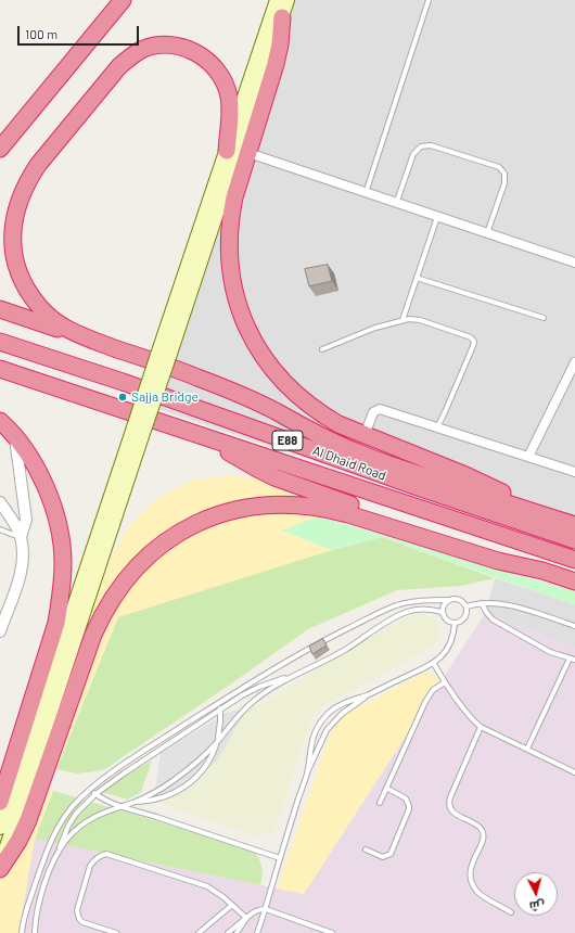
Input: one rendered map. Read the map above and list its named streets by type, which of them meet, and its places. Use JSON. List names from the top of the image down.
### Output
{
  "streets": {
    "highway": ["E88", "Al Dhaid Road"]
  },
  "places": ["Sajja Bridge"],
  "scale_bar": "100 m",
  "north": "bottom"
}
